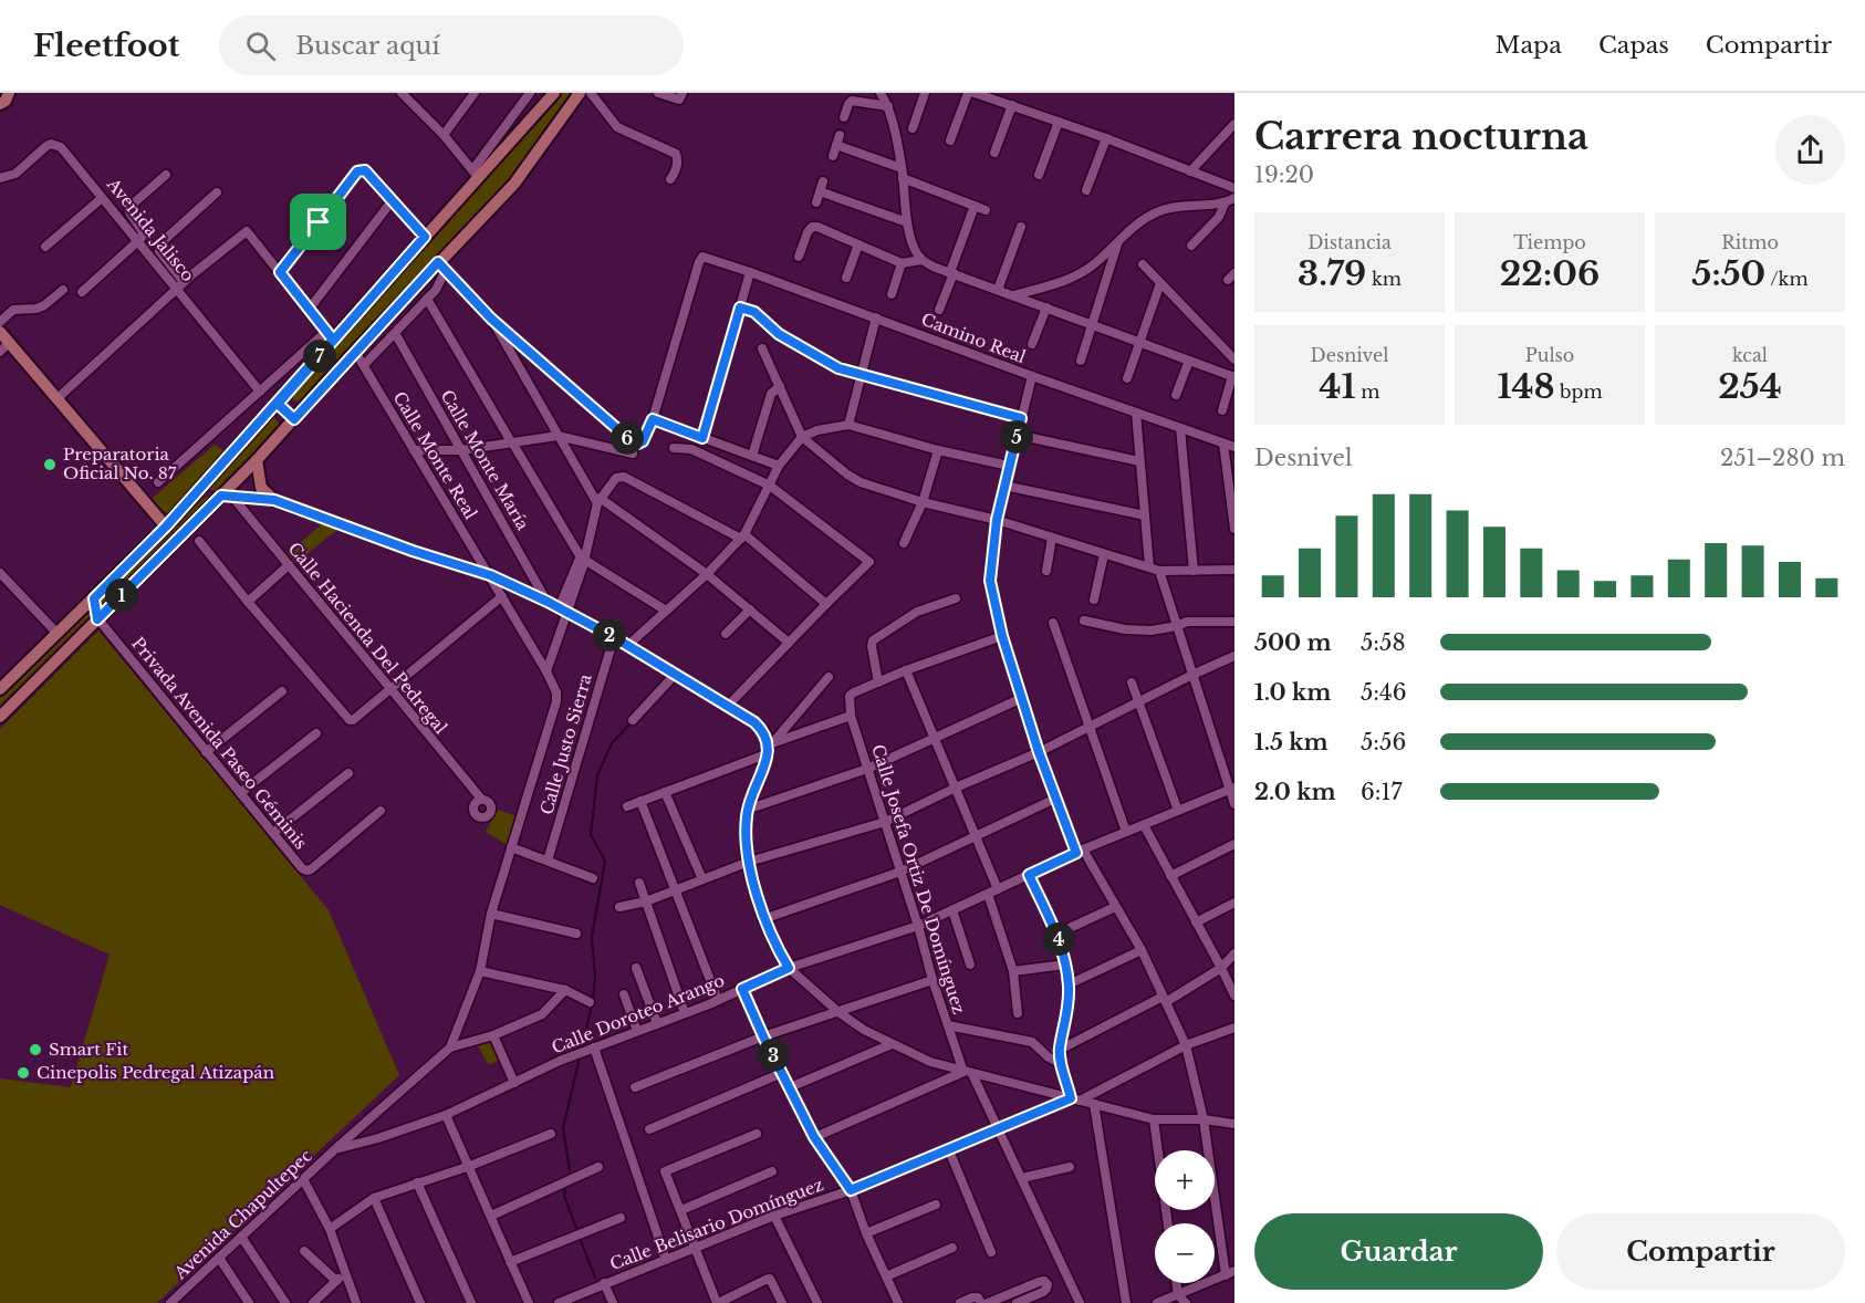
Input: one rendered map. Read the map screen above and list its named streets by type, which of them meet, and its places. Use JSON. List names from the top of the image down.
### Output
{
  "streets": {
    "street": [
      "Avenida Jalisco",
      "Camino Real",
      "Calle Monte Real",
      "Calle Monte María",
      "Calle Hacienda Del Pedregal",
      "Privada Avenida Paseo Géminis",
      "Calle Justo Sierra",
      "Calle Josefa Ortiz De Domínguez",
      "Calle Doroteo Arango",
      "Avenida Chapultepec",
      "Calle Belisario Domínguez"
    ]
  },
  "crossings": [
    ["Calle Monte Real", "Avenida Chapultepec"],
    ["Calle Josefa Ortiz De Domínguez", "Calle Doroteo Arango"],
    ["Calle Josefa Ortiz De Domínguez", "Calle Belisario Domínguez"],
    ["Calle Doroteo Arango", "Avenida Chapultepec"]
  ],
  "places": ["Preparatoria Oficial No. 87", "Smart Fit", "Cinepolis Pedregal Atizapán"],
  "page": {
    "header": "Fleetfoot",
    "search": "Buscar aquí",
    "nav": ["Mapa", "Capas", "Compartir"],
    "heading": ["Carrera nocturna", "19:20"],
    "stats": [
      ["Distancia", "3.79 km"],
      ["Tiempo", "22:06"],
      ["Ritmo", "5:50 /km"],
      ["Desnivel", "41 m"],
      ["Pulso", "148 bpm"],
      ["kcal", "254"]
    ],
    "pins": [
      "7",
      "5",
      "6",
      "1",
      "2",
      "4",
      "3"
    ],
    "chart": ["Desnivel", "251–280 m"],
    "list": [
      {
        "name": "500 m",
        "note": "5:58"
      },
      {
        "name": "1.0 km",
        "note": "5:46"
      },
      {
        "name": "1.5 km",
        "note": "5:56"
      },
      {
        "name": "2.0 km",
        "note": "6:17"
      }
    ],
    "map_buttons": ["+", "−"],
    "buttons": ["Guardar", "Compartir"]
  }
}
